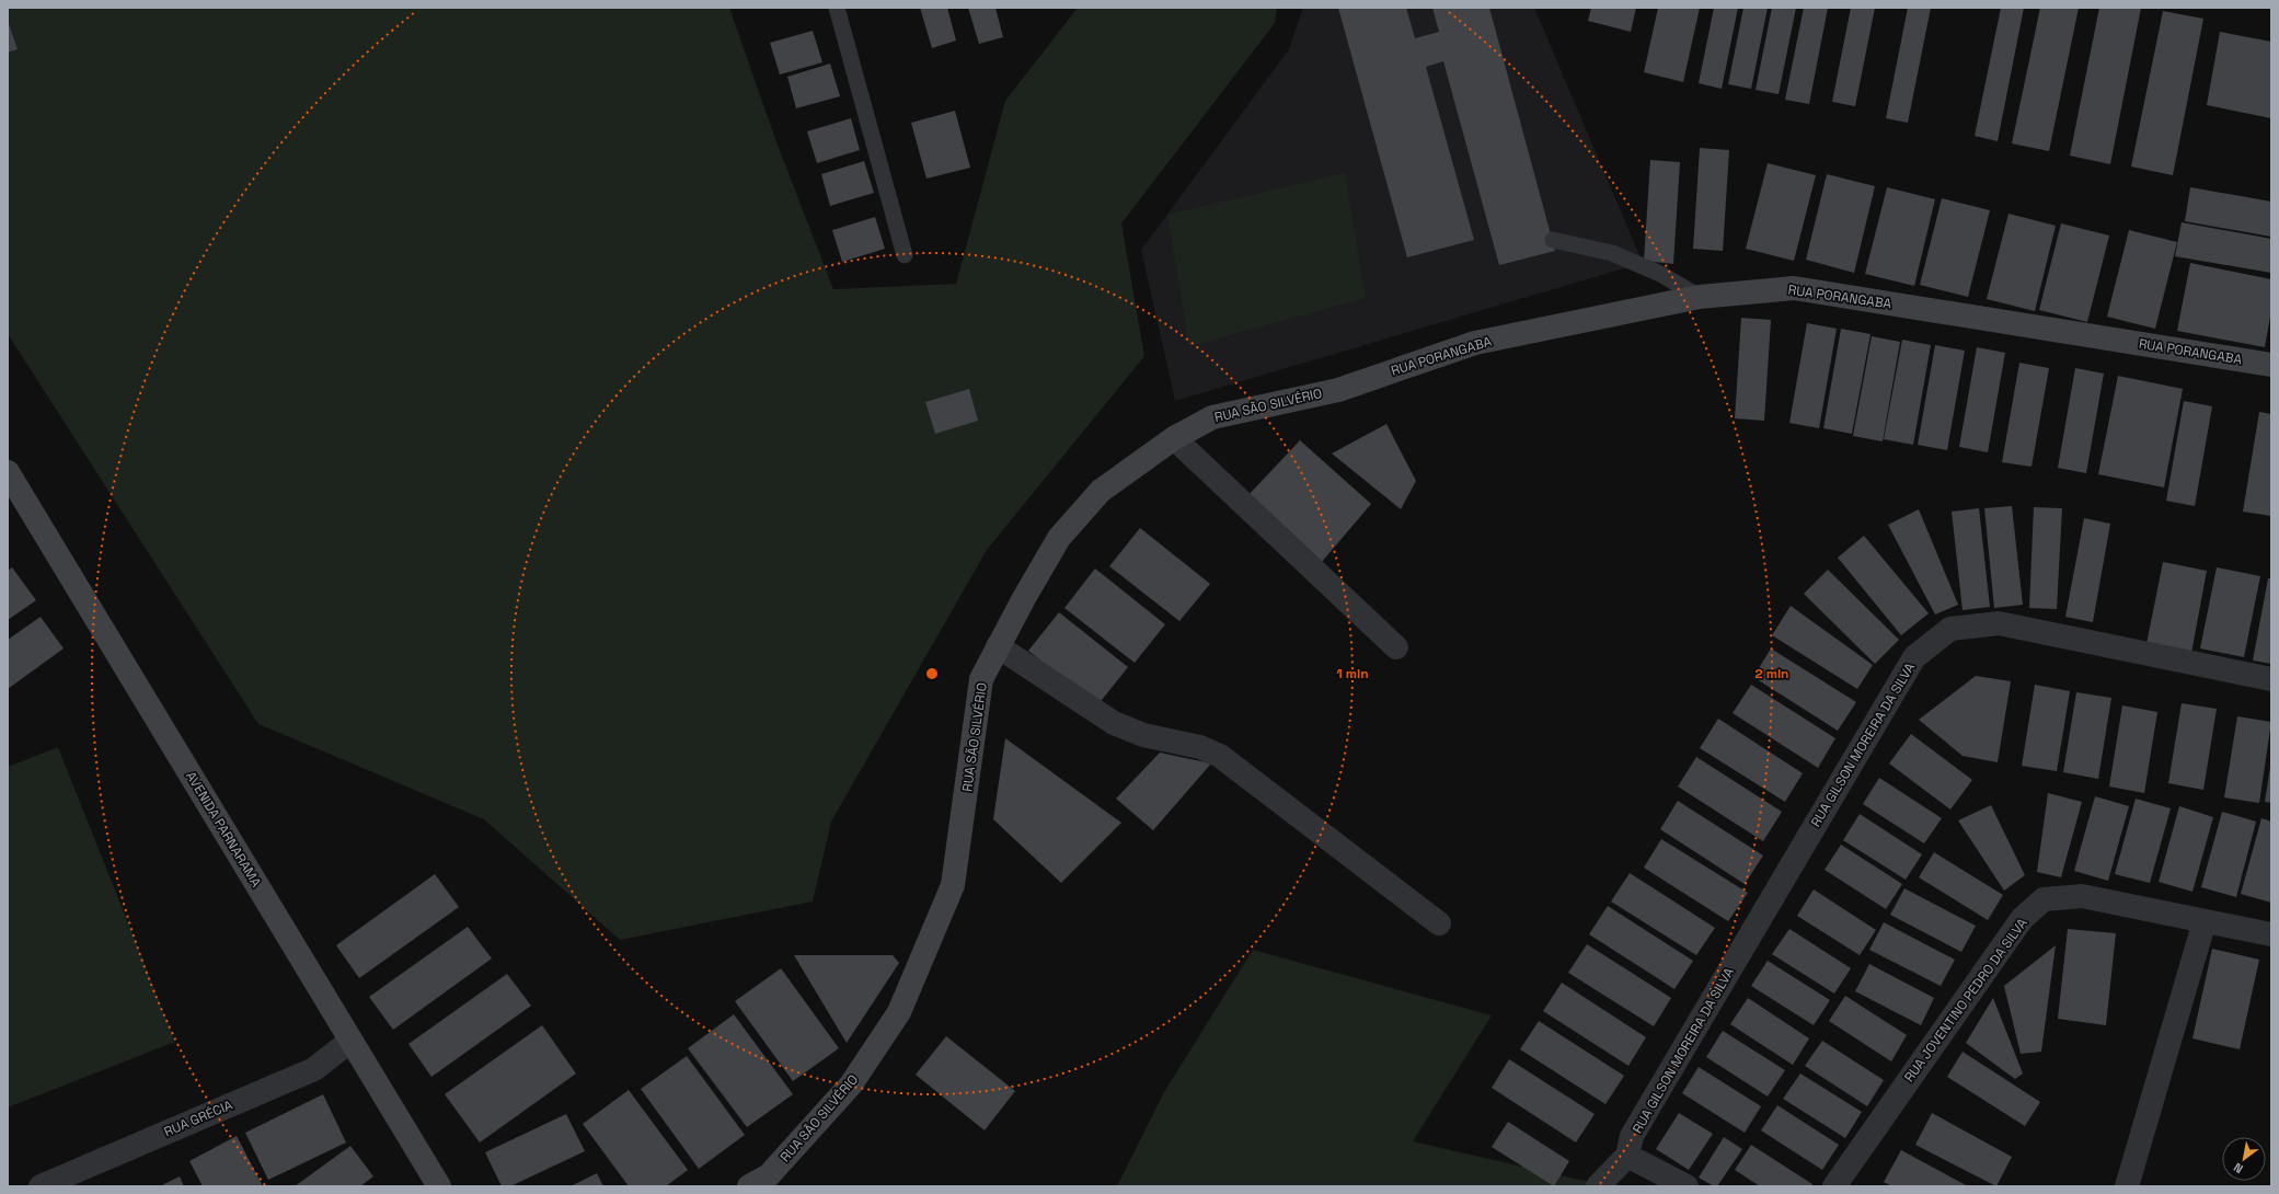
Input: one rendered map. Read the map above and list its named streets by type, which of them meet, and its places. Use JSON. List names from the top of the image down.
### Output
{
  "streets": {
    "street": [
      "RUA PORANGABA",
      "RUA SÃO SILVÉRIO",
      "RUA GILSON MOREIRA DA SILVA",
      "AVENIDA PARNARAMA",
      "RUA JOVENTINO PEDRO DA SILVA",
      "RUA GRÉCIA"
    ]
  },
  "crossings": [
    ["RUA PORANGABA", "RUA SÃO SILVÉRIO"],
    ["AVENIDA PARNARAMA", "RUA GRÉCIA"]
  ],
  "north": "bottom left",
  "rings": ["1 min", "2 min"]
}
